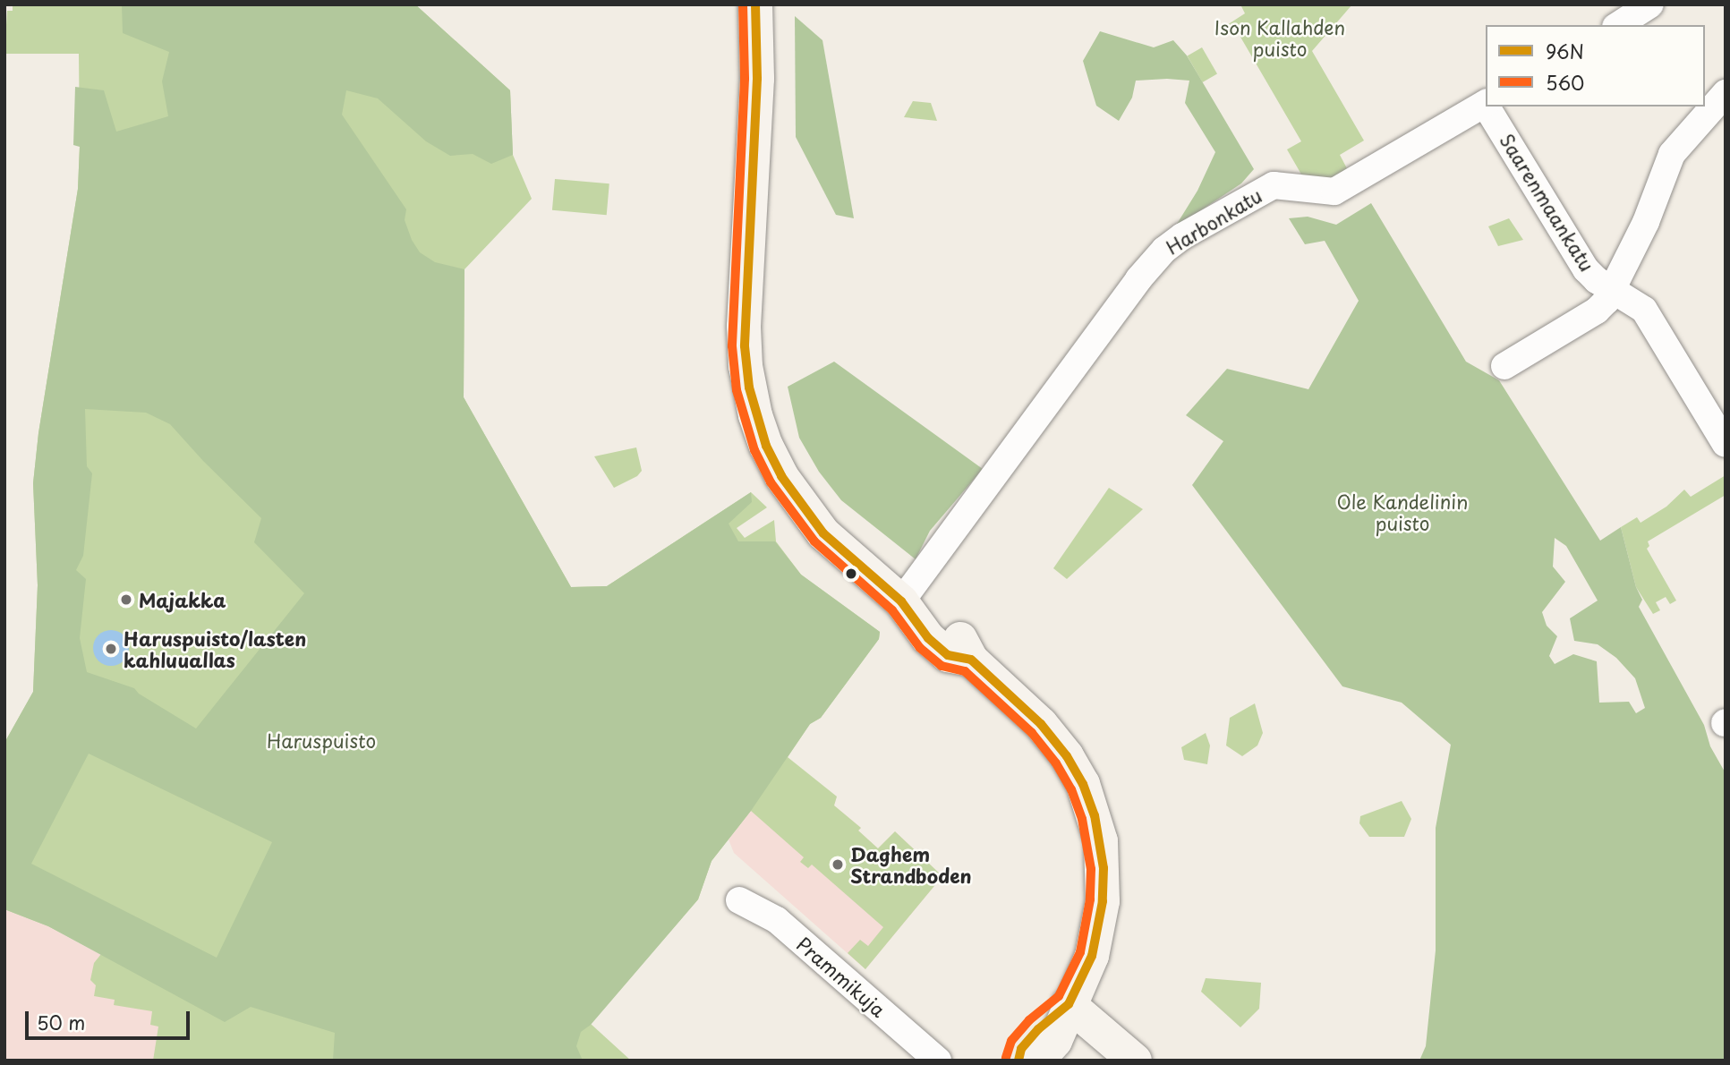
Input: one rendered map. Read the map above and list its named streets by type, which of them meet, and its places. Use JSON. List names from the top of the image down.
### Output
{
  "streets": {
    "street": ["Saarenmaankatu", "Harbonkatu", "Prammikuja"]
  },
  "parks": ["Ison Kallahden puisto", "Ole Kandelinin puisto", "Haruspuisto"],
  "places": ["Majakka", "Haruspuisto/lasten kahluuallas", "Daghem Strandboden"],
  "lines": ["transit line 96N", "transit line 560"],
  "legend": ["96N", "560"],
  "scale_bar": "50 m"
}
